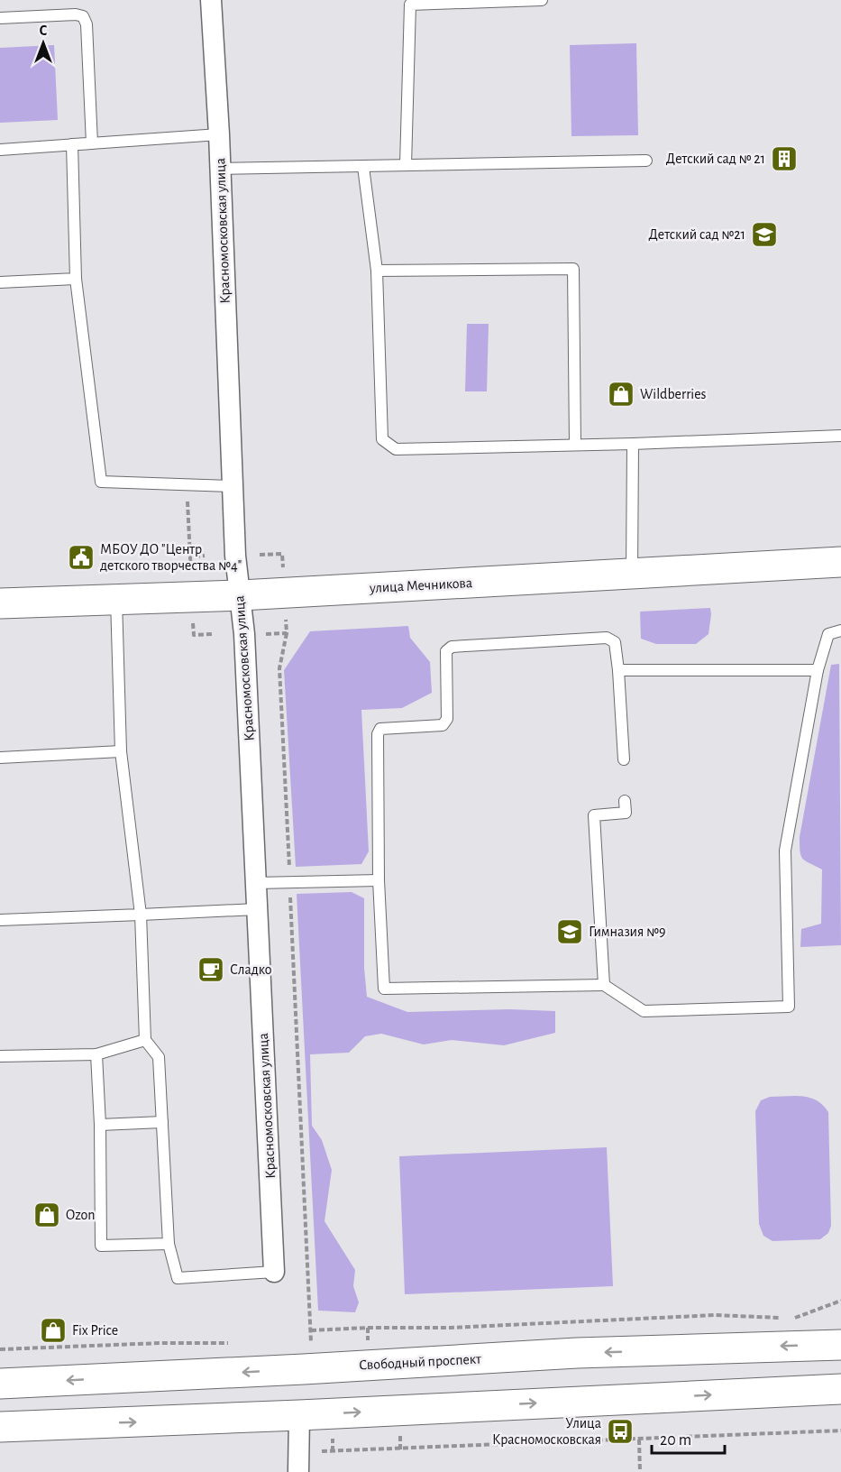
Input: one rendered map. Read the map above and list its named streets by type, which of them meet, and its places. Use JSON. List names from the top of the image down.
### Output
{
  "streets": {
    "main road": ["улица Мечникова", "Свободный проспект"],
    "street": ["Красномосковская улица"]
  },
  "crossings": [
    ["Красномосковская улица", "улица Мечникова"]
  ],
  "places": {
    "building": ["Детский сад № 21"],
    "school or university": ["Детский сад №21", "Гимназия №9"],
    "shop": ["Wildberries", "Ozon", "Fix Price"],
    "public building": ["МБОУ ДО \"Центр детского творчества №4\""],
    "cafe": ["Сладко"],
    "bus stop": ["Улица Красномосковская"]
  },
  "scale_bar": "20 m",
  "north": "top"
}
